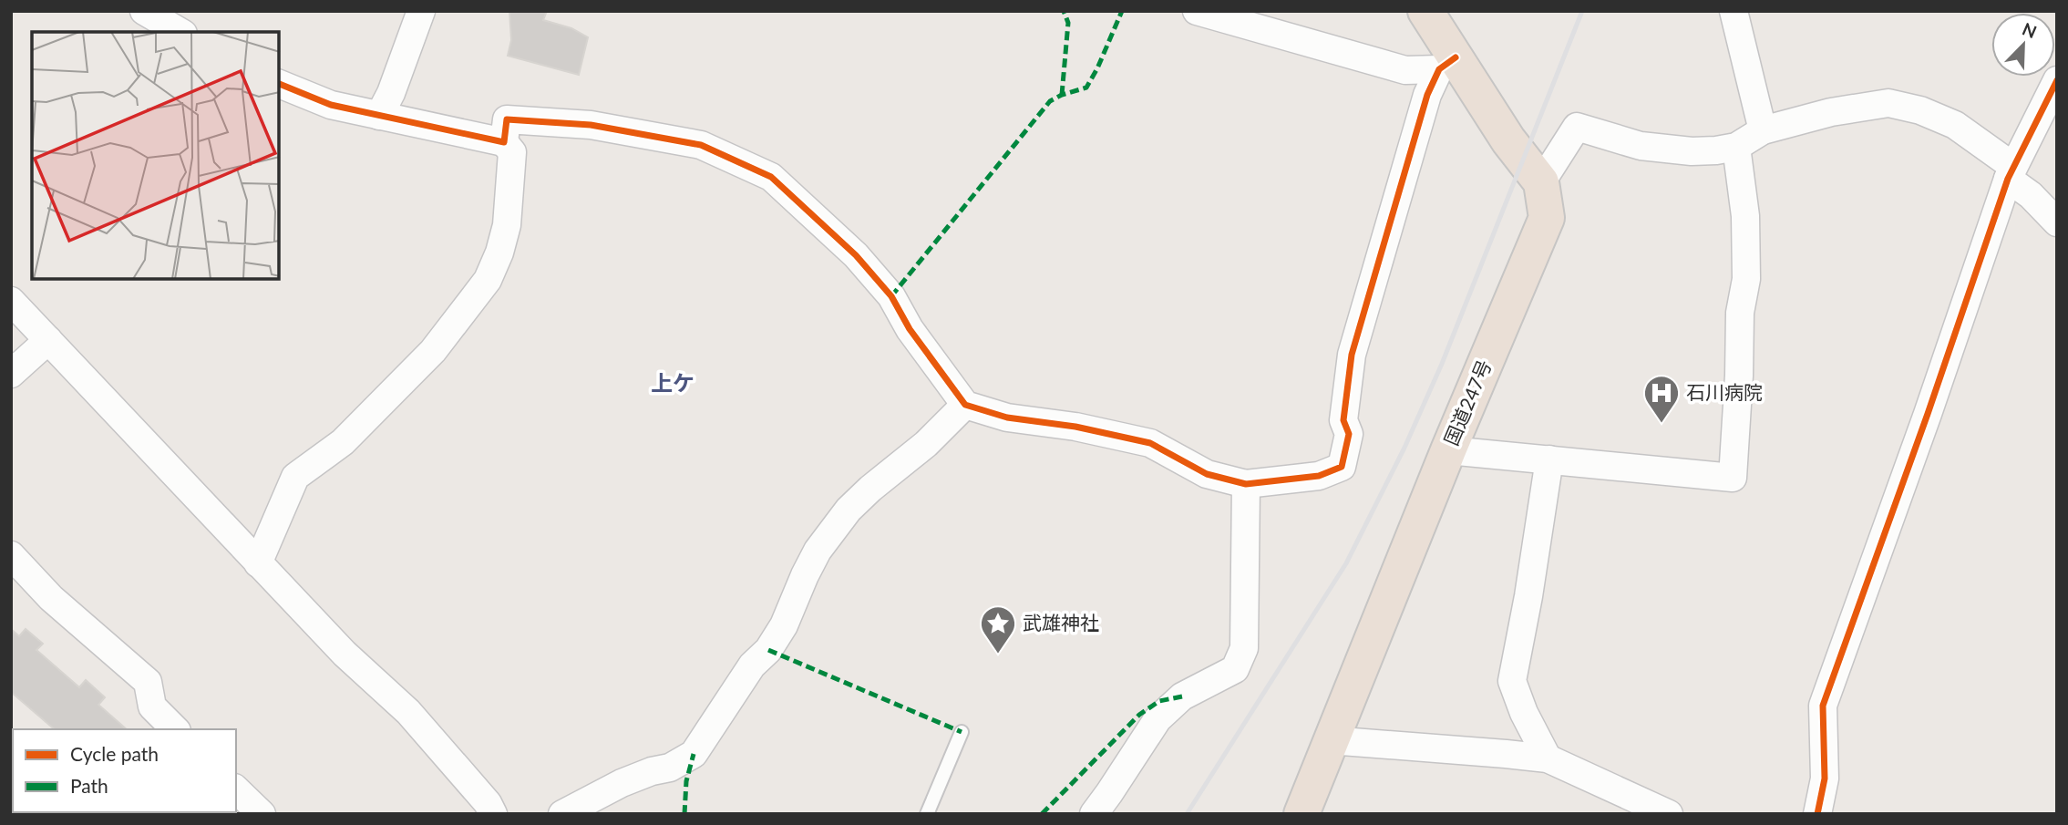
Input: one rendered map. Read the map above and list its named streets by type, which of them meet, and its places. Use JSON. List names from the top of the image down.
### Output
{
  "streets": {
    "highway": ["国道247号"]
  },
  "districts": ["上ケ"],
  "places": {
    "hospital": ["石川病院"],
    "place": ["武雄神社"]
  },
  "legend": ["Cycle path", "Path"],
  "north": "top right"
}
